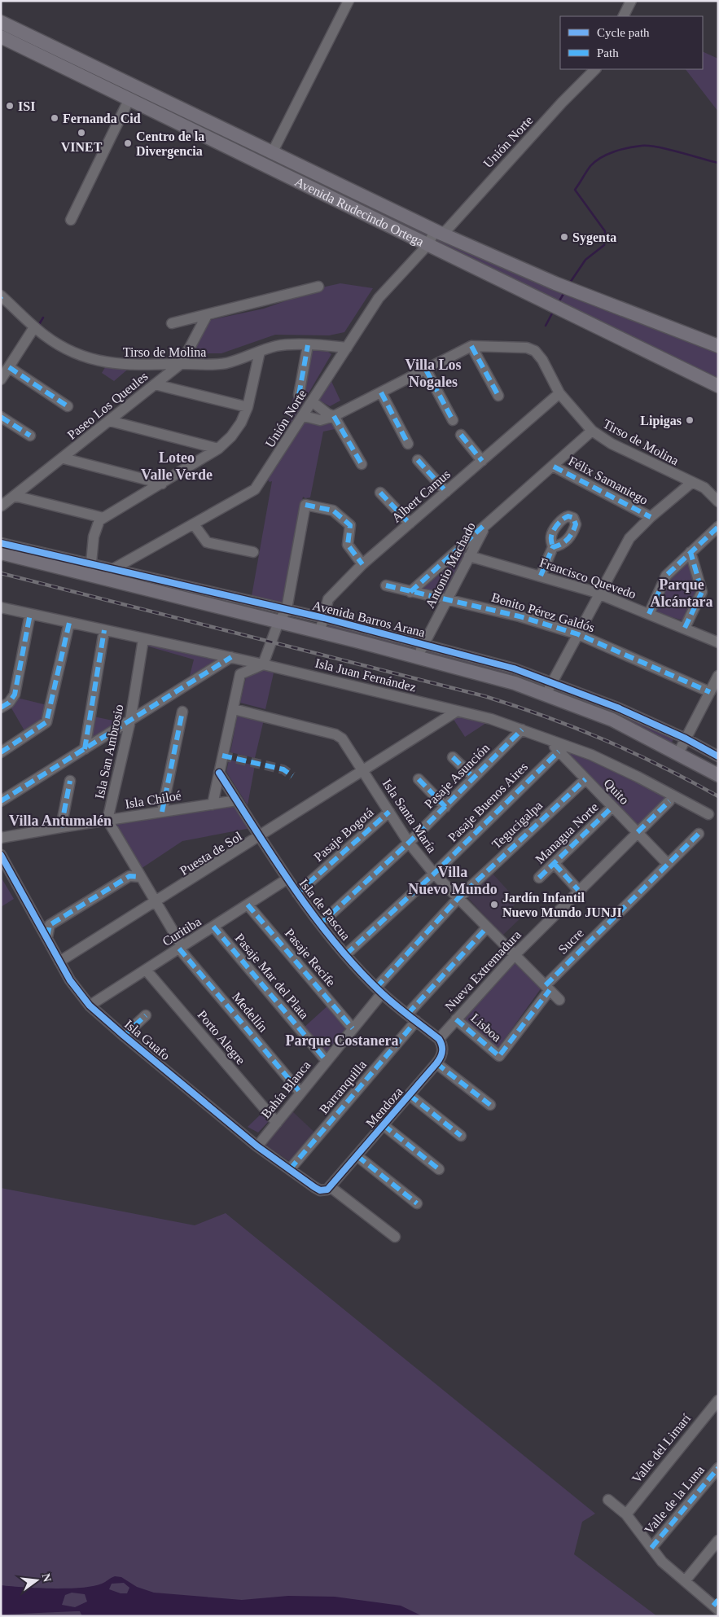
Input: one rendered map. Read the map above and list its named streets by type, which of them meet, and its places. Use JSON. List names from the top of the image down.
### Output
{
  "streets": {
    "main road": ["Avenida Rudecindo Ortega", "Avenida Barros Arana"],
    "street": [
      "Unión Norte",
      "Tirso de Molina",
      "Paseo Los Queules",
      "Félix Samaniego",
      "Albert Camus",
      "Antonio Machado",
      "Francisco Quevedo",
      "Benito Pérez Galdós",
      "Isla Juan Fernández",
      "Isla San Ambrosio",
      "Pasaje Asunción",
      "Quito",
      "Isla Chiloé",
      "Pasaje Buenos Aires",
      "Isla Santa María",
      "Tegucigalpa",
      "Managua Norte",
      "Pasaje Bogotá",
      "Puesta de Sol",
      "Isla de Pascua",
      "Curitiba",
      "Sucre",
      "Pasaje Recife",
      "Nueva Extremadura",
      "Pasaje Mar del Plata",
      "Medellín",
      "Lisboa",
      "Porto Alegre",
      "Isla Guafo",
      "Barranquilla",
      "Bahía Blanca",
      "Mendoza",
      "Valle del Limarí",
      "Valle de la Luna"
    ]
  },
  "crossings": [
    ["Unión Norte", "Avenida Rudecindo Ortega"],
    ["Unión Norte", "Tirso de Molina"],
    ["Unión Norte", "Avenida Barros Arana"],
    ["Tirso de Molina", "Paseo Los Queules"],
    ["Tirso de Molina", "Albert Camus"],
    ["Tirso de Molina", "Antonio Machado"],
    ["Félix Samaniego", "Antonio Machado"],
    ["Albert Camus", "Avenida Barros Arana"],
    ["Antonio Machado", "Francisco Quevedo"],
    ["Antonio Machado", "Benito Pérez Galdós"],
    ["Antonio Machado", "Avenida Barros Arana"],
    ["Isla Juan Fernández", "Isla San Ambrosio"],
    ["Isla Juan Fernández", "Pasaje Asunción"],
    ["Isla Juan Fernández", "Quito"],
    ["Isla Juan Fernández", "Puesta de Sol"],
    ["Isla San Ambrosio", "Isla Chiloé"],
    ["Isla San Ambrosio", "Puesta de Sol"],
    ["Isla San Ambrosio", "Curitiba"],
    ["Isla San Ambrosio", "Medellín"],
    ["Pasaje Asunción", "Isla Santa María"],
    ["Pasaje Asunción", "Isla de Pascua"],
    ["Quito", "Pasaje Buenos Aires"],
    ["Quito", "Tegucigalpa"],
    ["Quito", "Managua Norte"],
    ["Quito", "Sucre"],
    ["Quito", "Nueva Extremadura"],
    ["Isla Chiloé", "Isla de Pascua"],
    ["Pasaje Buenos Aires", "Isla Santa María"],
    ["Pasaje Buenos Aires", "Isla de Pascua"],
    ["Isla Santa María", "Tegucigalpa"],
    ["Isla Santa María", "Pasaje Bogotá"],
    ["Isla Santa María", "Puesta de Sol"],
    ["Isla Santa María", "Sucre"],
    ["Isla Santa María", "Nueva Extremadura"],
    ["Tegucigalpa", "Isla de Pascua"],
    ["Tegucigalpa", "Bahía Blanca"],
    ["Pasaje Bogotá", "Isla de Pascua"],
    ["Puesta de Sol", "Isla de Pascua"],
    ["Puesta de Sol", "Isla Guafo"],
    ["Isla de Pascua", "Curitiba"],
    ["Isla de Pascua", "Nueva Extremadura"],
    ["Isla de Pascua", "Barranquilla"],
    ["Isla de Pascua", "Bahía Blanca"],
    ["Isla de Pascua", "Mendoza"],
    ["Curitiba", "Pasaje Recife"],
    ["Curitiba", "Pasaje Mar del Plata"],
    ["Curitiba", "Medellín"],
    ["Curitiba", "Porto Alegre"],
    ["Curitiba", "Isla Guafo"],
    ["Sucre", "Lisboa"],
    ["Pasaje Recife", "Bahía Blanca"],
    ["Nueva Extremadura", "Lisboa"],
    ["Nueva Extremadura", "Mendoza"],
    ["Pasaje Mar del Plata", "Bahía Blanca"],
    ["Medellín", "Bahía Blanca"],
    ["Porto Alegre", "Bahía Blanca"],
    ["Isla Guafo", "Barranquilla"],
    ["Isla Guafo", "Bahía Blanca"],
    ["Isla Guafo", "Mendoza"]
  ],
  "districts": [
    "Villa Los Nogales",
    "Loteo Valle Verde",
    "Parque Alcántara",
    "Villa Antumalén",
    "Villa Nuevo Mundo",
    "Parque Costanera"
  ],
  "places": [
    "ISI",
    "Fernanda Cid",
    "VINET",
    "Centro de la Divergencia",
    "Sygenta",
    "Lipigas",
    "Jardín Infantil Nuevo Mundo JUNJI"
  ],
  "legend": ["Cycle path", "Path"],
  "north": "right"
}
